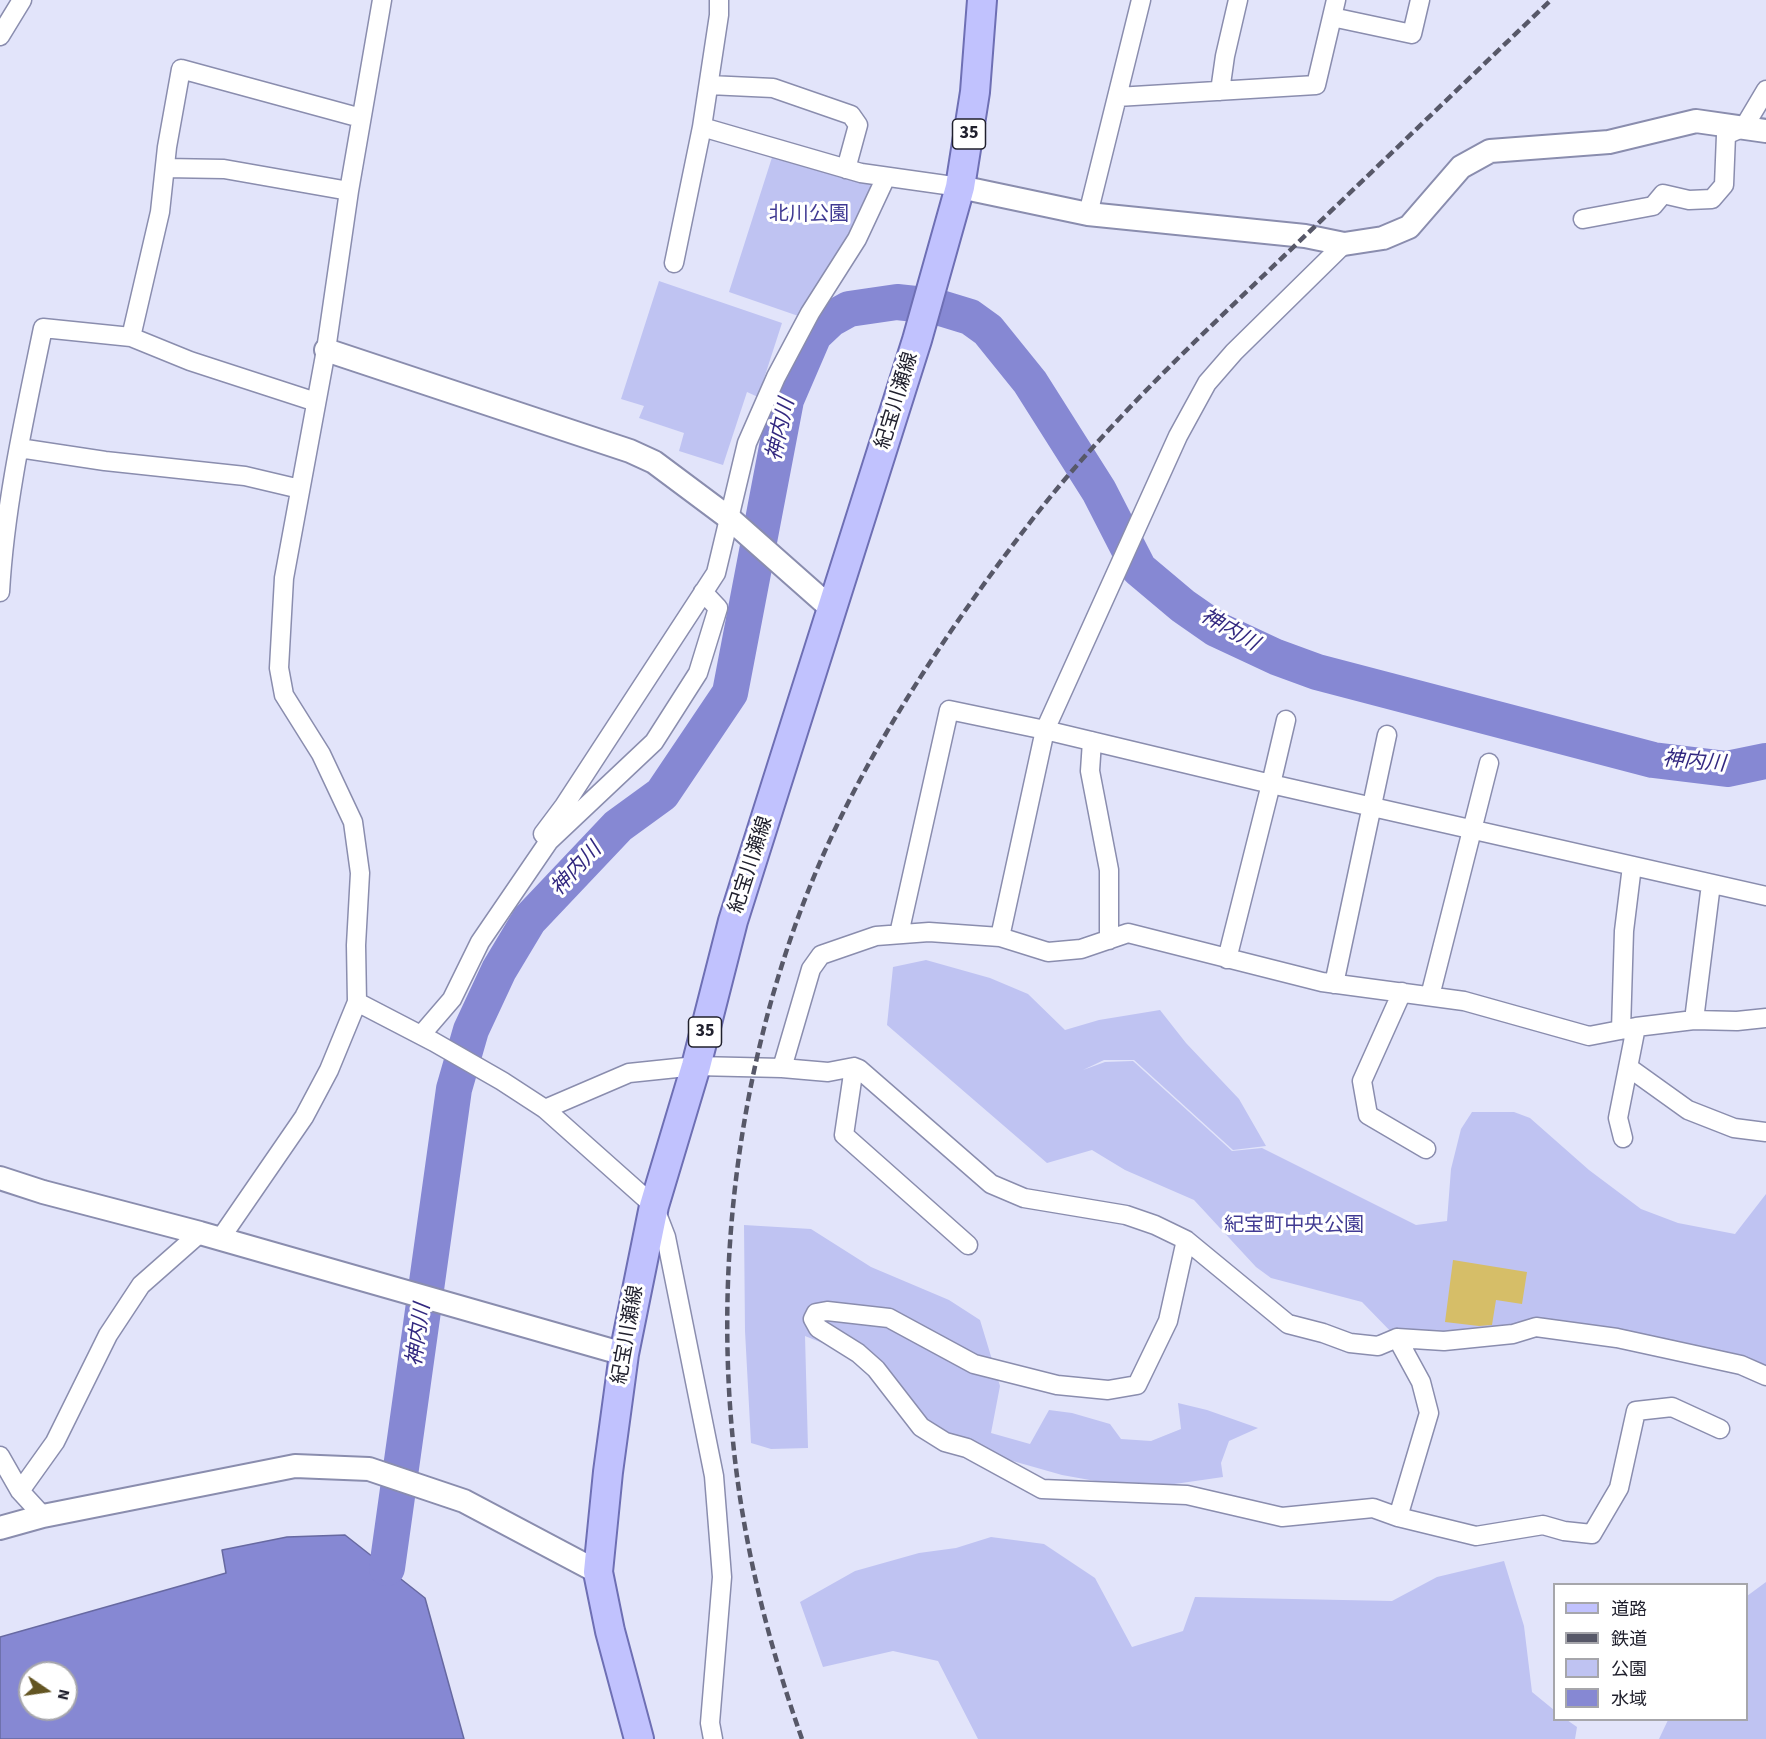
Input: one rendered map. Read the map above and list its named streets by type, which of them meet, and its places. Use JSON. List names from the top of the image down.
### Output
{
  "streets": {
    "main road": ["35", "紀宝川瀬線"]
  },
  "water": ["神内川"],
  "parks": ["北川公園", "紀宝町中央公園"],
  "legend": [
    "道路",
    "鉄道",
    "公園",
    "水域"
  ],
  "north": "right"
}
